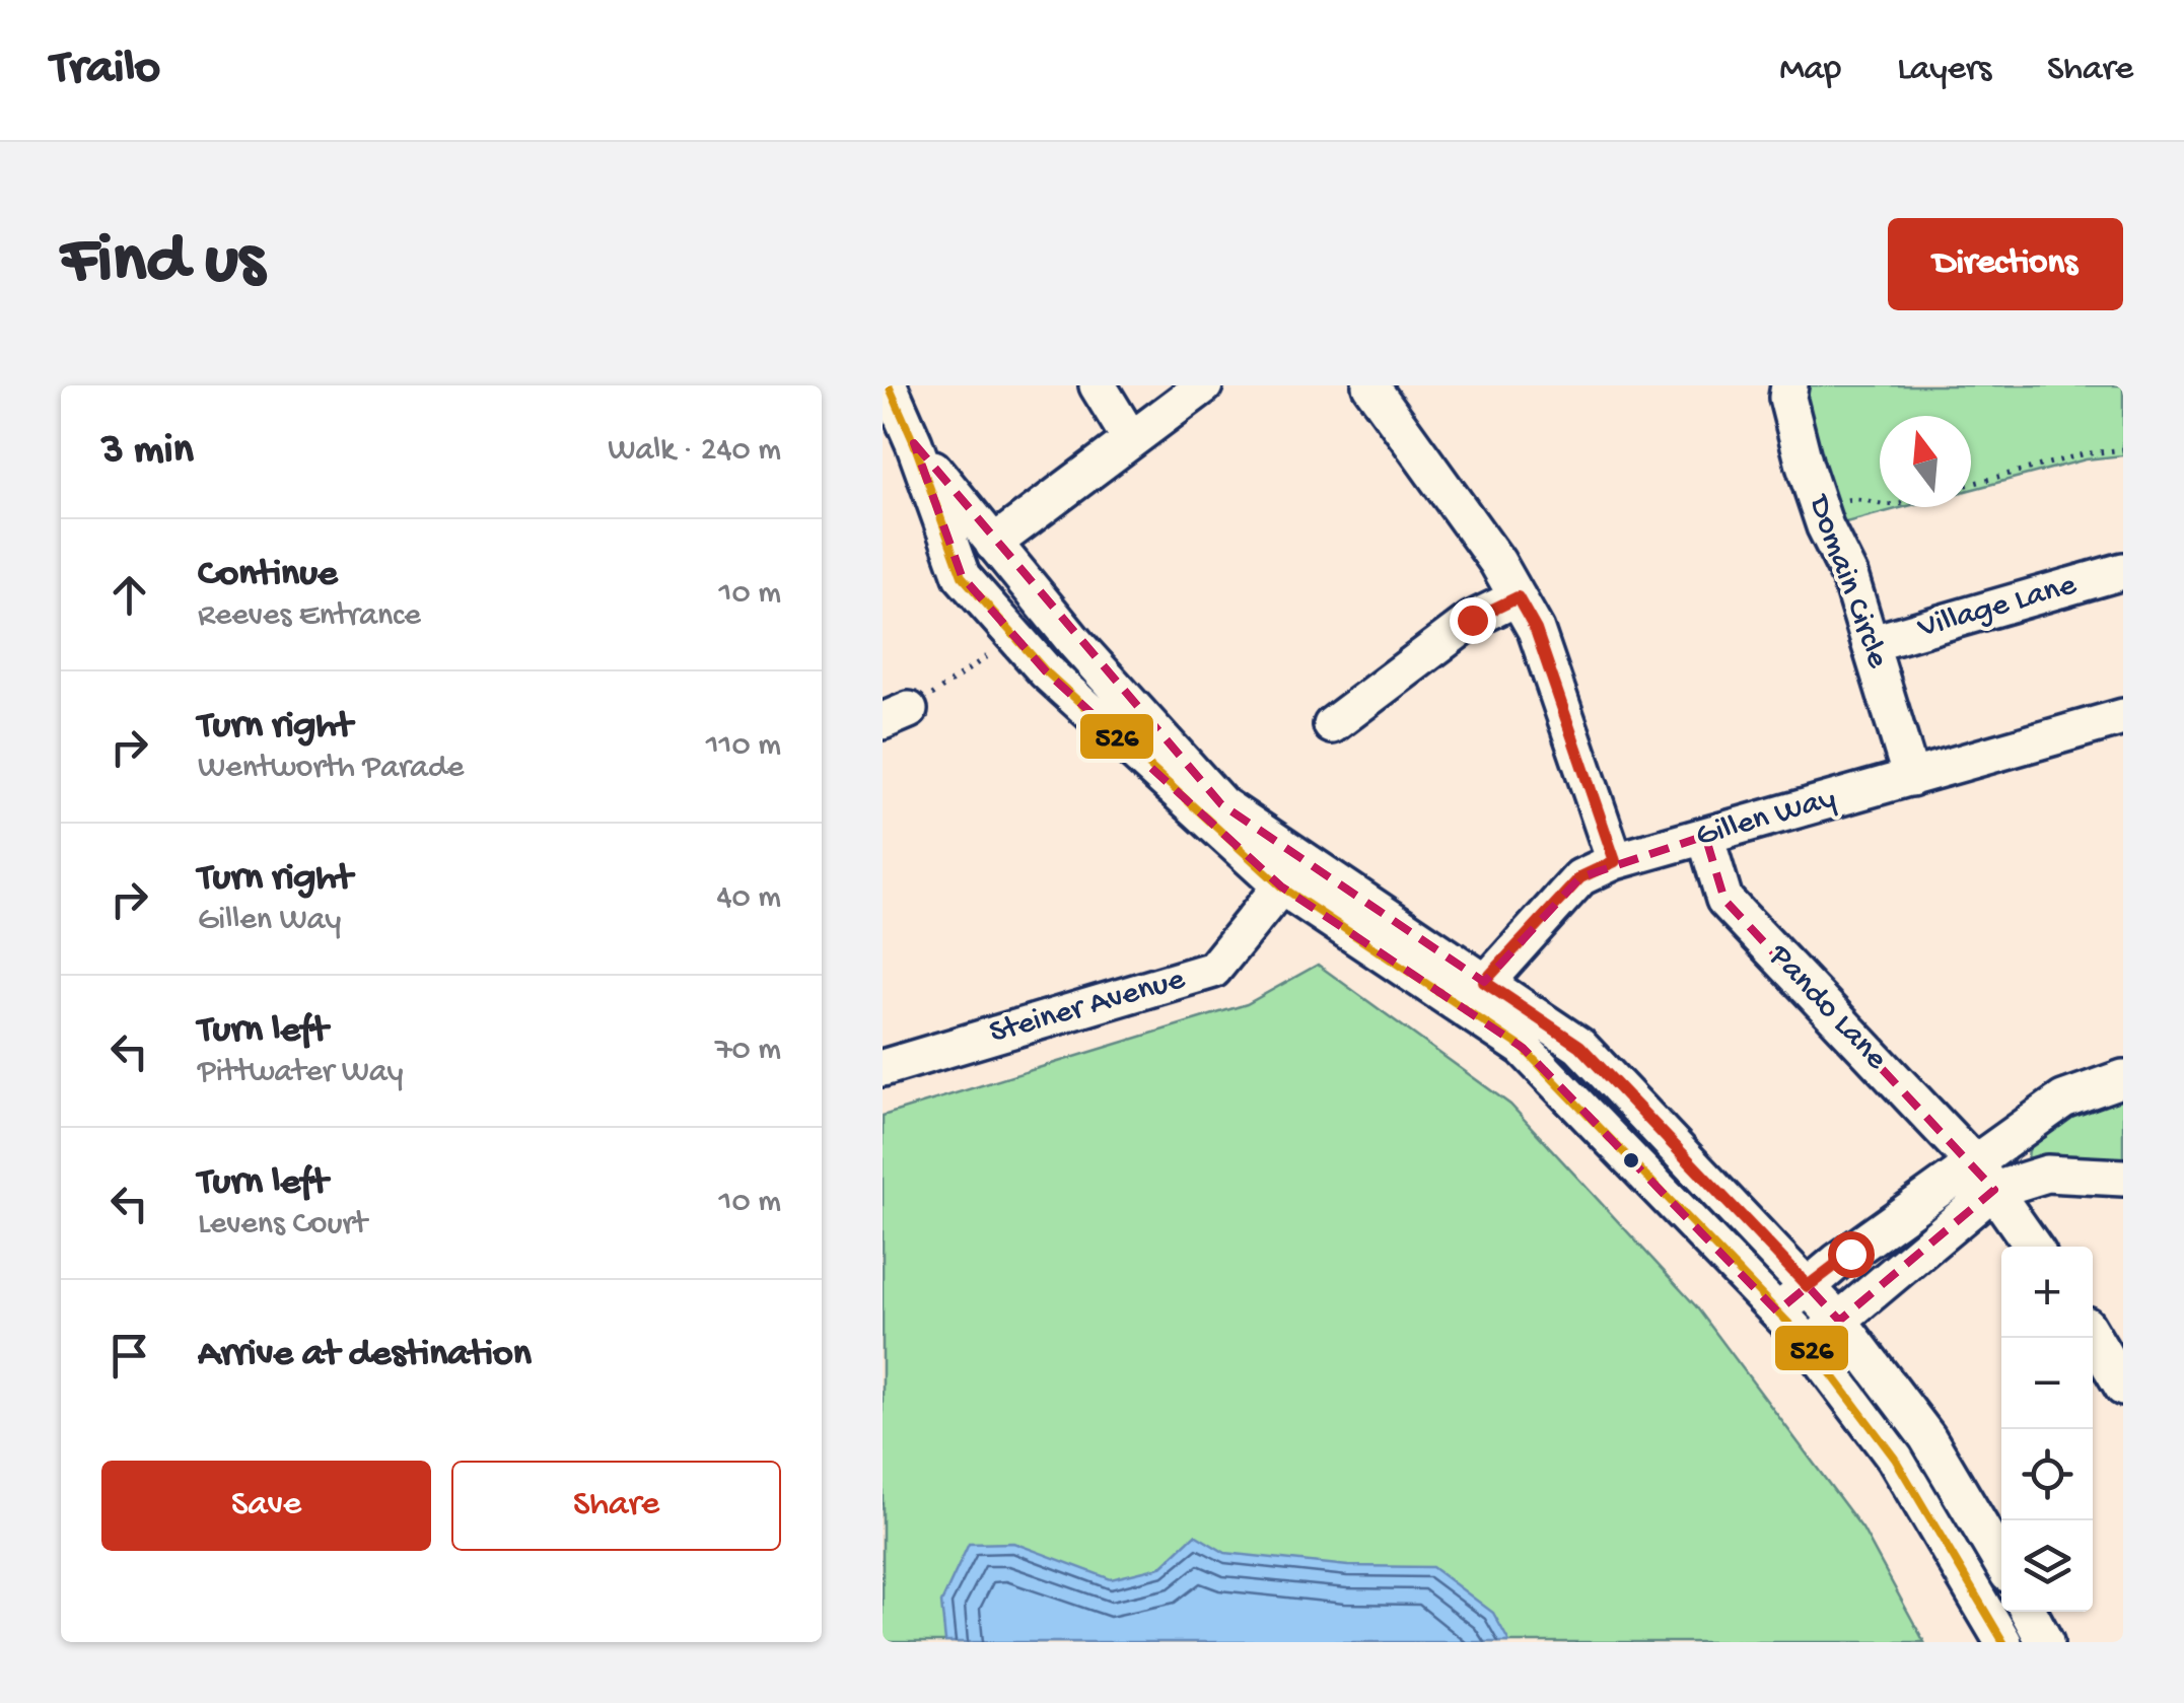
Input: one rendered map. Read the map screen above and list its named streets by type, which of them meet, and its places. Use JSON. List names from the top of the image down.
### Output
{
  "streets": {
    "street": [
      "Domain Circle",
      "Village Lane",
      "Gillen Way",
      "Steiner Avenue",
      "Pando Lane"
    ]
  },
  "crossings": [
    ["Domain Circle", "Village Lane"],
    ["Domain Circle", "Gillen Way"],
    ["Gillen Way", "Pando Lane"]
  ],
  "lines": ["transit line 526"],
  "north": "top",
  "page": {
    "header": "Trailo",
    "nav": ["Map", "Layers", "Share"],
    "buttons": [
      "Directions",
      ["Save", "Share"]
    ],
    "title": "Find us",
    "heading": ["3 min", "Walk · 240 m"],
    "list": [
      ["Continue", "Reeves Entrance", "10 m"],
      ["Turn right", "Wentworth Parade", "110 m"],
      ["Turn right", "Gillen Way", "40 m"],
      ["Turn left", "Pittwater Way", "70 m"],
      ["Turn left", "Levens Court", "10 m"],
      "Arrive at destination"
    ],
    "map_buttons": ["+", "−"]
  }
}
